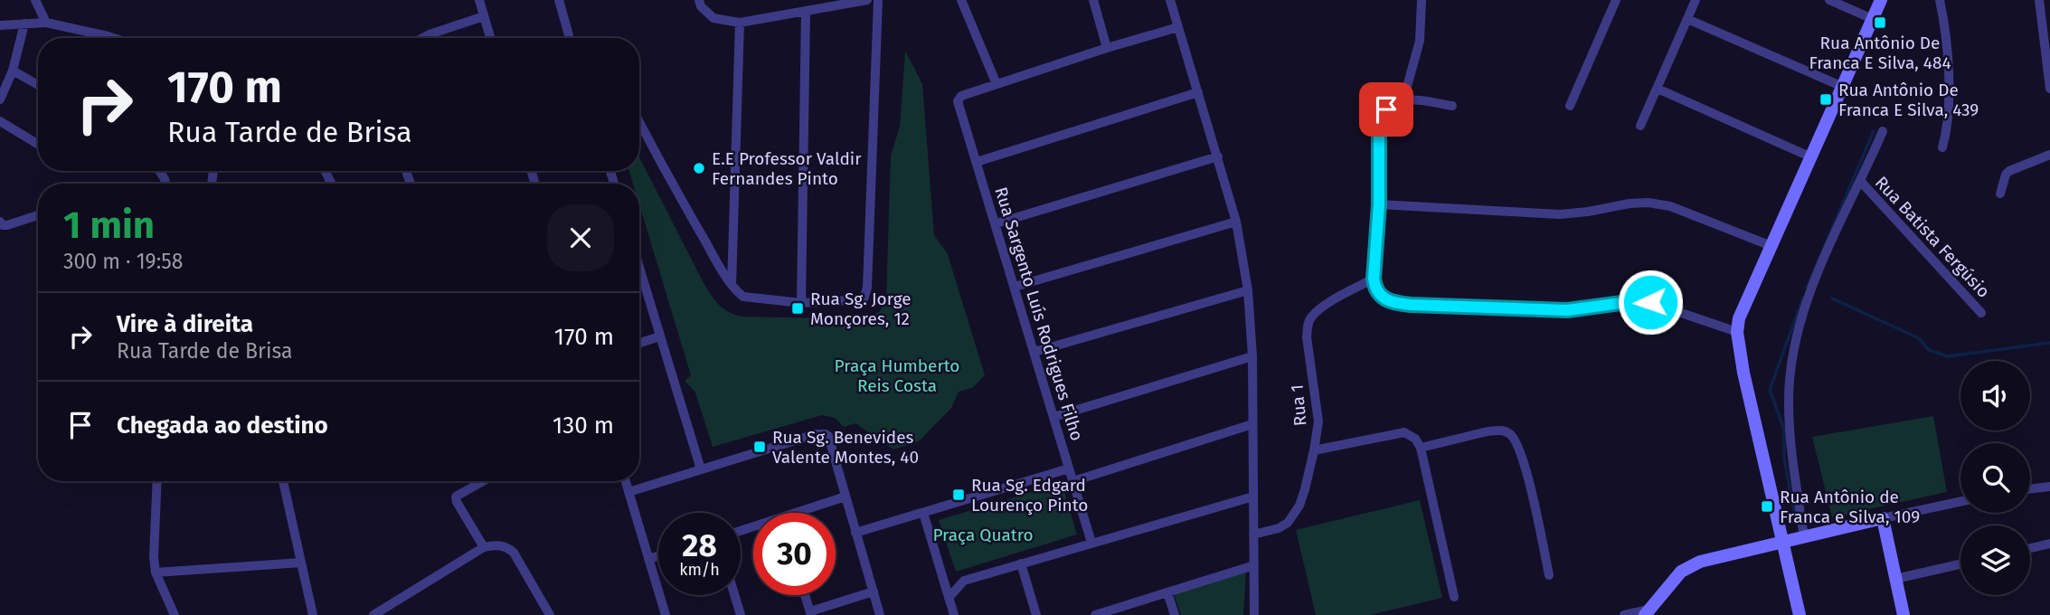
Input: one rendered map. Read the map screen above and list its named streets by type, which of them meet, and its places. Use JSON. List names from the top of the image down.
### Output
{
  "streets": {
    "street": ["Rua Batista Fergúsio", "Rua Sargento Luís Rodrigues Filho", "Rua 1"]
  },
  "parks": ["Praça Humberto Reis Costa", "Praça Quatro"],
  "places": {
    "transit": [
      "Rua Antônio De Franca E Silva, 484",
      "Rua Antônio De Franca E Silva, 439",
      "Rua Sg. Jorge Monçores, 12",
      "Rua Sg. Benevides Valente Montes, 40",
      "Rua Sg. Edgard Lourenço Pinto",
      "Rua Antônio de Franca e Silva, 109"
    ],
    "other": ["E.E Professor Valdir Fernandes Pinto"]
  },
  "page": {
    "turn": ["170 m", "Rua Tarde de Brisa"],
    "heading": ["1 min", "300 m · 19:58"],
    "list": [
      {
        "name": "Vire à direita",
        "note": "Rua Tarde de Brisa",
        "value": "170 m"
      },
      {
        "name": "Chegada ao destino",
        "value": "130 m"
      }
    ],
    "speed": "28 km/h",
    "limit": "30"
  }
}
